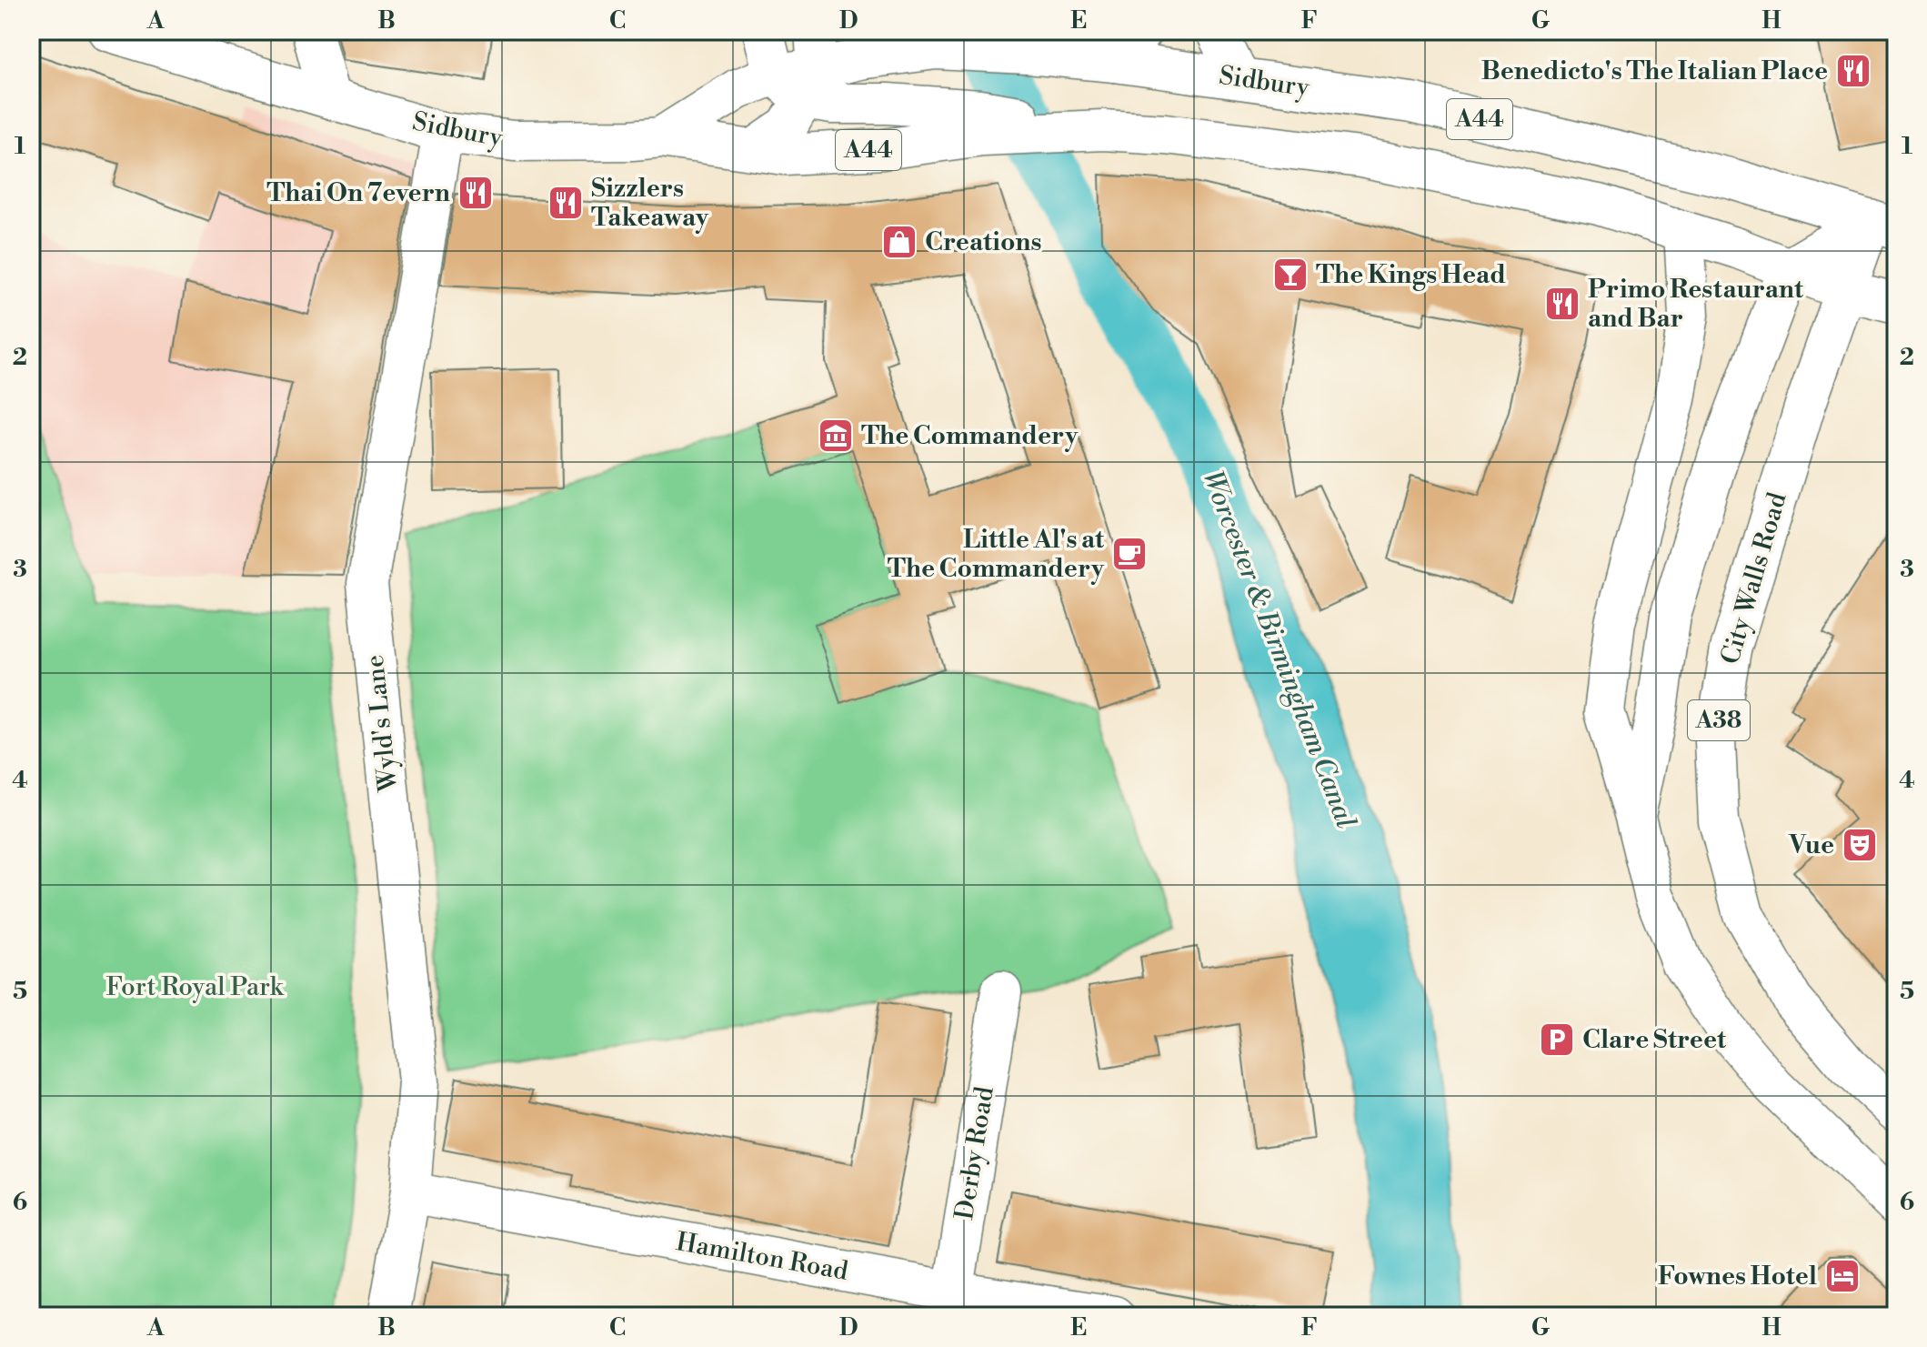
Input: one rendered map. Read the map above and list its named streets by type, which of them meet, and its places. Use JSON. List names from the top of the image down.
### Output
{
  "streets": {
    "main road": [
      "Sidbury",
      "A44",
      "City Walls Road",
      "A38",
      "Wyld's Lane",
      "Derby Road",
      "Hamilton Road"
    ]
  },
  "crossings": [
    ["Sidbury", "A44"],
    ["Sidbury", "City Walls Road"],
    ["Sidbury", "Wyld's Lane"],
    ["A44", "City Walls Road"],
    ["A44", "A38"],
    ["Wyld's Lane", "Hamilton Road"],
    ["Derby Road", "Hamilton Road"]
  ],
  "water": ["Worcester & Birmingham Canal"],
  "parks": ["Fort Royal Park"],
  "places": {
    "restaurant": [
      "Benedicto's The Italian Place",
      "Thai On 7evern",
      "Sizzlers Takeaway",
      "Primo Restaurant and Bar"
    ],
    "shop": ["Creations"],
    "bar": ["The Kings Head"],
    "museum": ["The Commandery"],
    "cafe": ["Little Al's at The Commandery"],
    "theatre": ["Vue"],
    "parking": ["Clare Street"],
    "hotel": ["Fownes Hotel"]
  },
  "grid": {
    "columns": [
      "A",
      "B",
      "C",
      "D",
      "E",
      "F",
      "G",
      "H"
    ],
    "rows": [
      "1",
      "2",
      "3",
      "4",
      "5",
      "6"
    ]
  }
}
